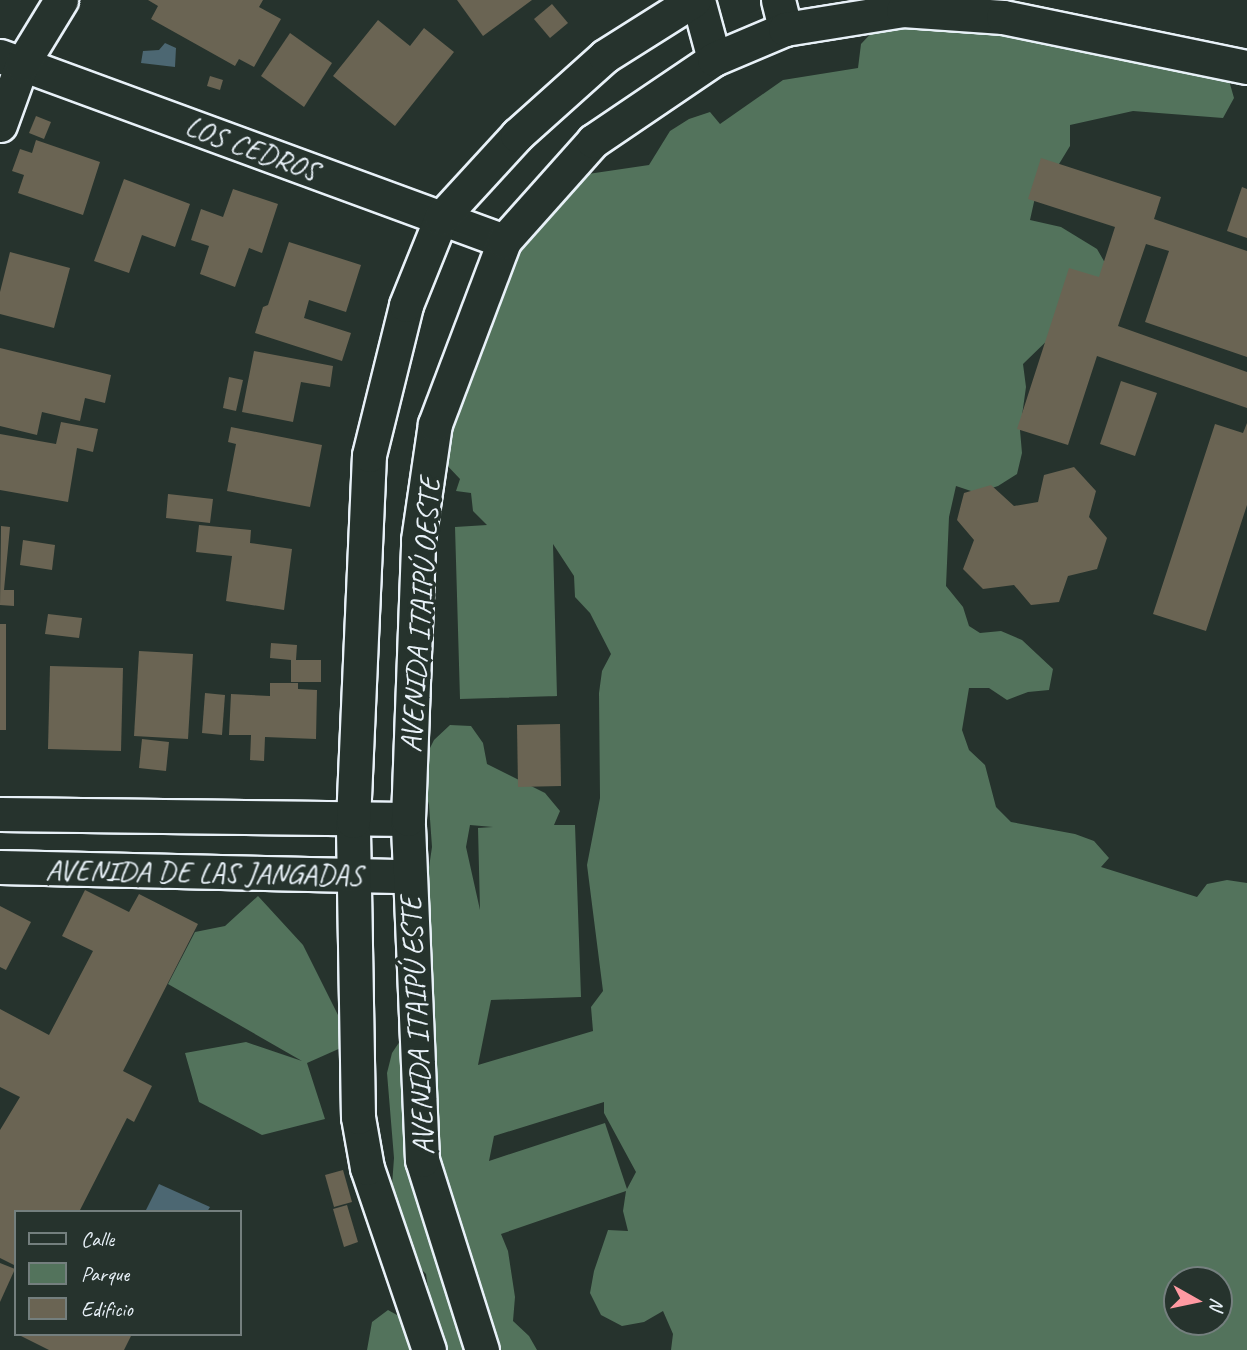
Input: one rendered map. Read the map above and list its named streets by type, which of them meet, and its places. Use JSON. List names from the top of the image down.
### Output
{
  "streets": {
    "street": [
      "LOS CEDROS",
      "AVENIDA ITAIPÚ OESTE",
      "AVENIDA DE LAS JANGADAS",
      "AVENIDA ITAIPÚ ESTE"
    ]
  },
  "crossings": [
    ["LOS CEDROS", "AVENIDA ITAIPÚ OESTE"],
    ["AVENIDA ITAIPÚ OESTE", "AVENIDA DE LAS JANGADAS"],
    ["AVENIDA ITAIPÚ OESTE", "AVENIDA ITAIPÚ ESTE"],
    ["AVENIDA DE LAS JANGADAS", "AVENIDA ITAIPÚ ESTE"]
  ],
  "legend": ["Calle", "Parque", "Edificio"],
  "north": "right"
}
